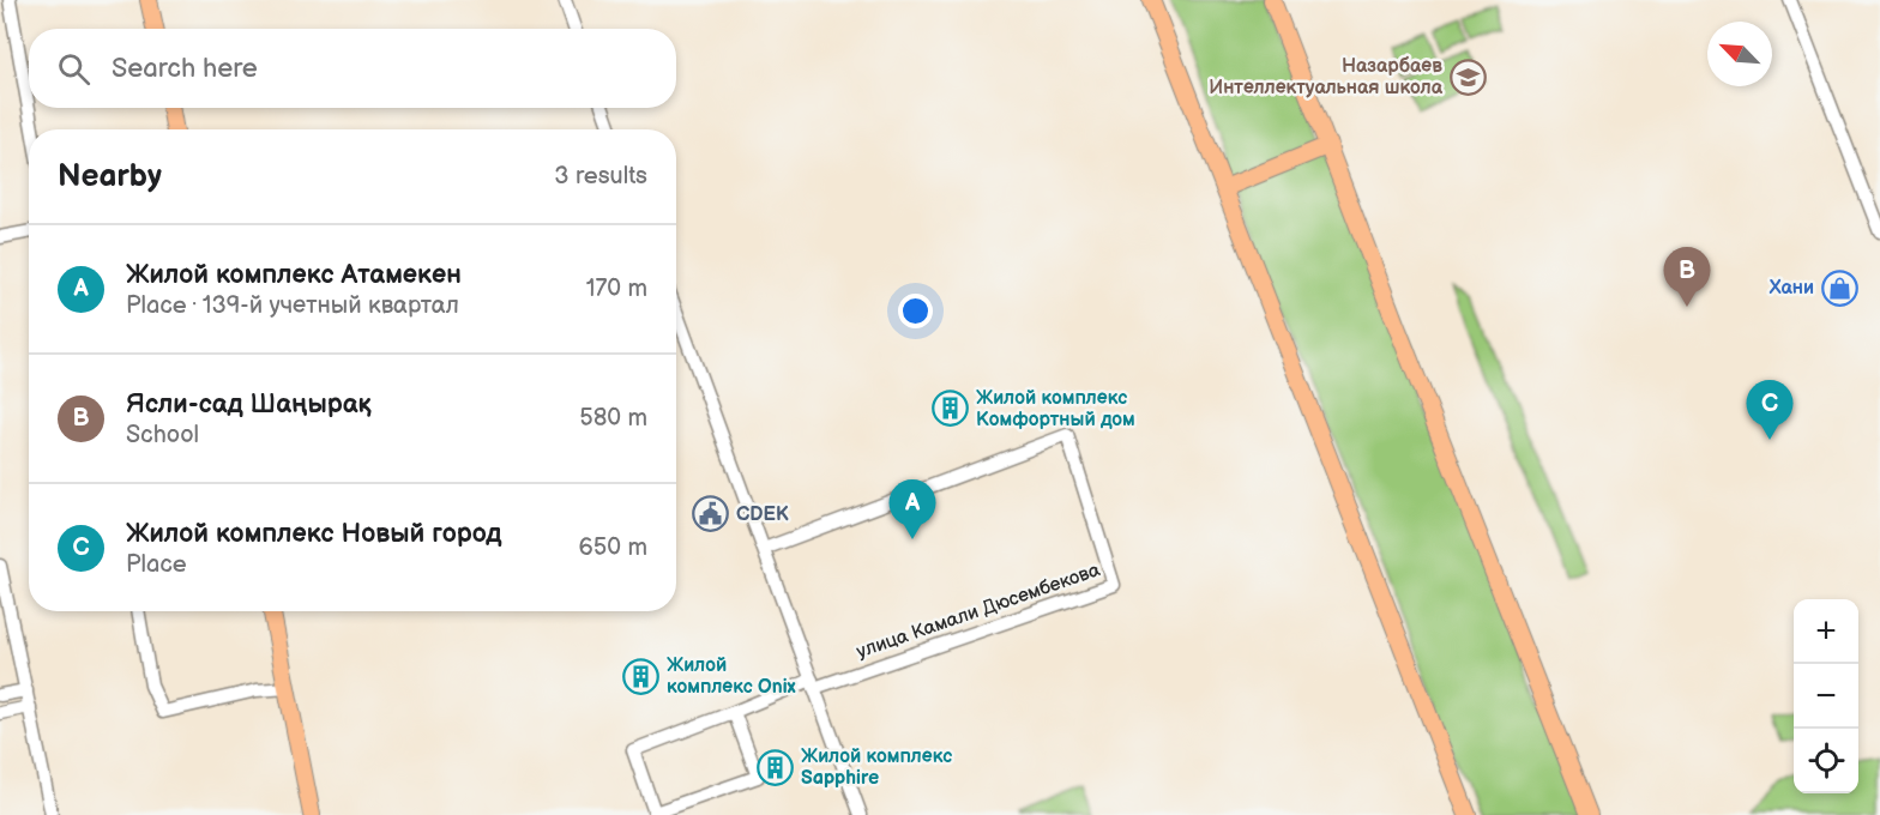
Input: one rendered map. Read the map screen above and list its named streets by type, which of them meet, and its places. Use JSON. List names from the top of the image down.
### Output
{
  "streets": {
    "street": ["улица Камали Дюсембекова"]
  },
  "places": {
    "school or university": ["Назарбаев Интеллектуальная школа"],
    "shop": ["Хани"],
    "building": ["Жилой комплекс Комфортный дом", "Жилой комплекс Onix", "Жилой комплекс Sapphire"],
    "public building": ["CDEK"]
  },
  "north": "top left",
  "page": {
    "search": "Search here",
    "heading": ["Nearby", "3 results"],
    "list": [
      {
        "mark": "A",
        "name": "Жилой комплекс Атамекен",
        "note": "Place · 139-й учетный квартал",
        "value": "170 m"
      },
      {
        "mark": "B",
        "name": "Ясли-сад Шаңырақ",
        "note": "School",
        "value": "580 m"
      },
      {
        "mark": "C",
        "name": "Жилой комплекс Новый город",
        "note": "Place",
        "value": "650 m"
      }
    ],
    "pins": ["B", "C", "A"],
    "map_buttons": ["+", "−"]
  }
}
